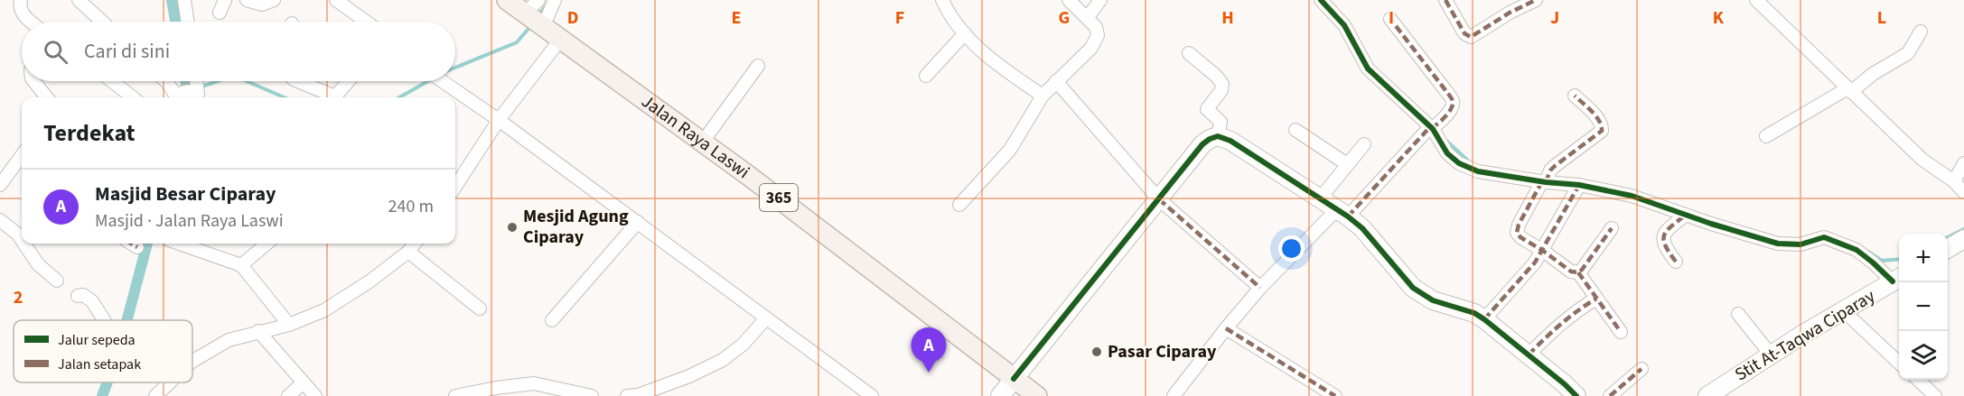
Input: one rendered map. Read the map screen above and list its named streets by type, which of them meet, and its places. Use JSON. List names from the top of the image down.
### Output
{
  "streets": {
    "main road": ["Jalan Raya Laswi", "365"],
    "street": ["Stit At-Taqwa Ciparay"]
  },
  "places": ["Mesjid Agung Ciparay", "Pasar Ciparay"],
  "legend": ["Jalur sepeda", "Jalan setapak"],
  "page": {
    "search": "Cari di sini",
    "heading": "Terdekat",
    "list": [
      {
        "mark": "A",
        "name": "Masjid Besar Ciparay",
        "note": "Masjid · Jalan Raya Laswi",
        "value": "240 m"
      }
    ],
    "map_buttons": ["+", "−"],
    "pins": "A"
  },
  "grid": {
    "columns": [
      "D",
      "E",
      "F",
      "G",
      "H",
      "I",
      "J",
      "K",
      "L"
    ],
    "rows": ["2"]
  }
}
